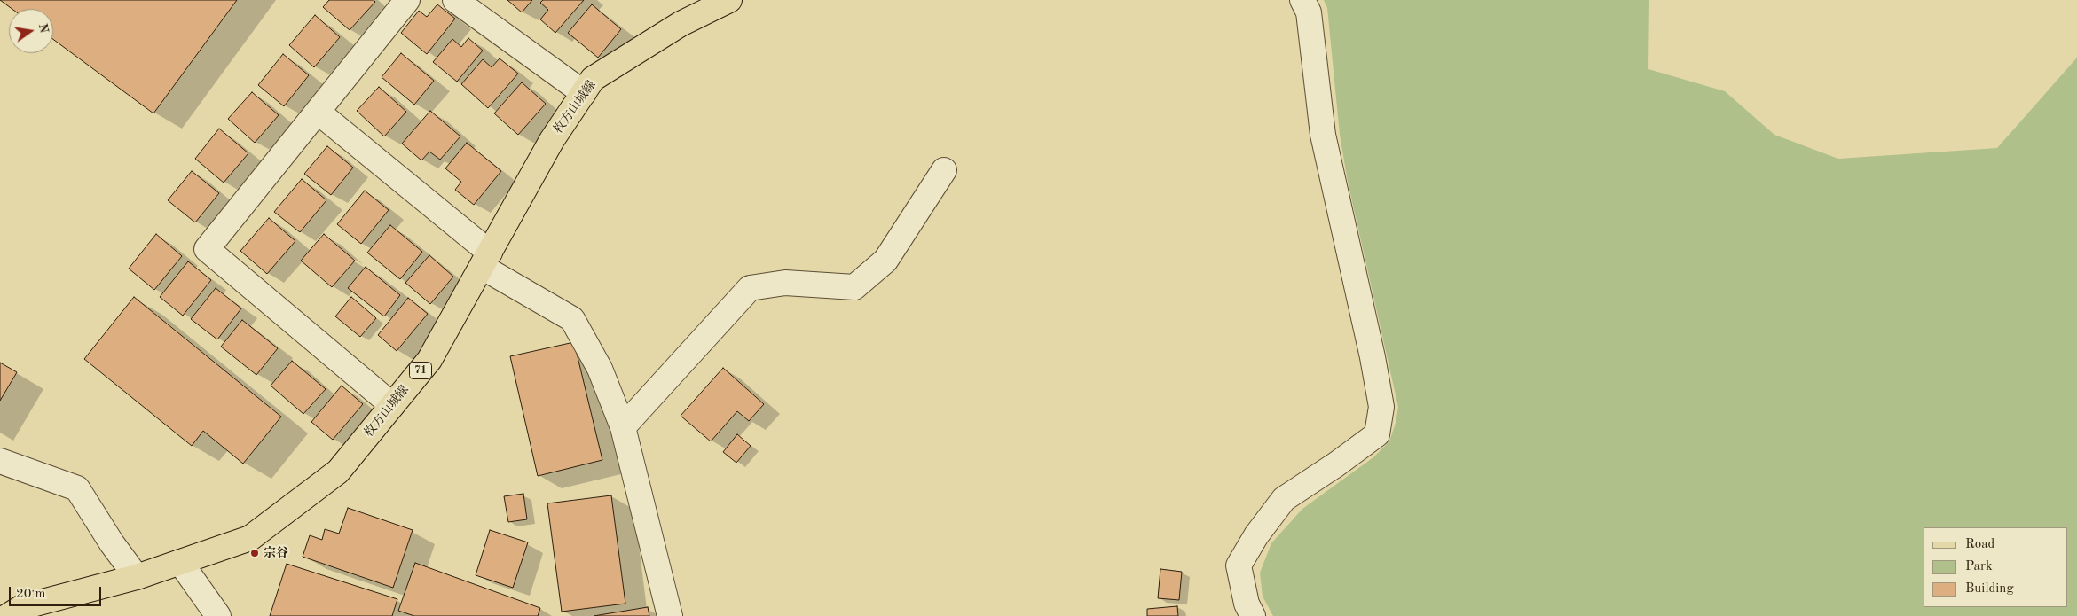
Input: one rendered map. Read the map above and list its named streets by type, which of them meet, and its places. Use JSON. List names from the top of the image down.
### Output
{
  "streets": {
    "main road": ["枚方山城線", "71"]
  },
  "places": ["宗谷"],
  "legend": ["Road", "Park", "Building"],
  "scale_bar": "20 m",
  "north": "right"
}
